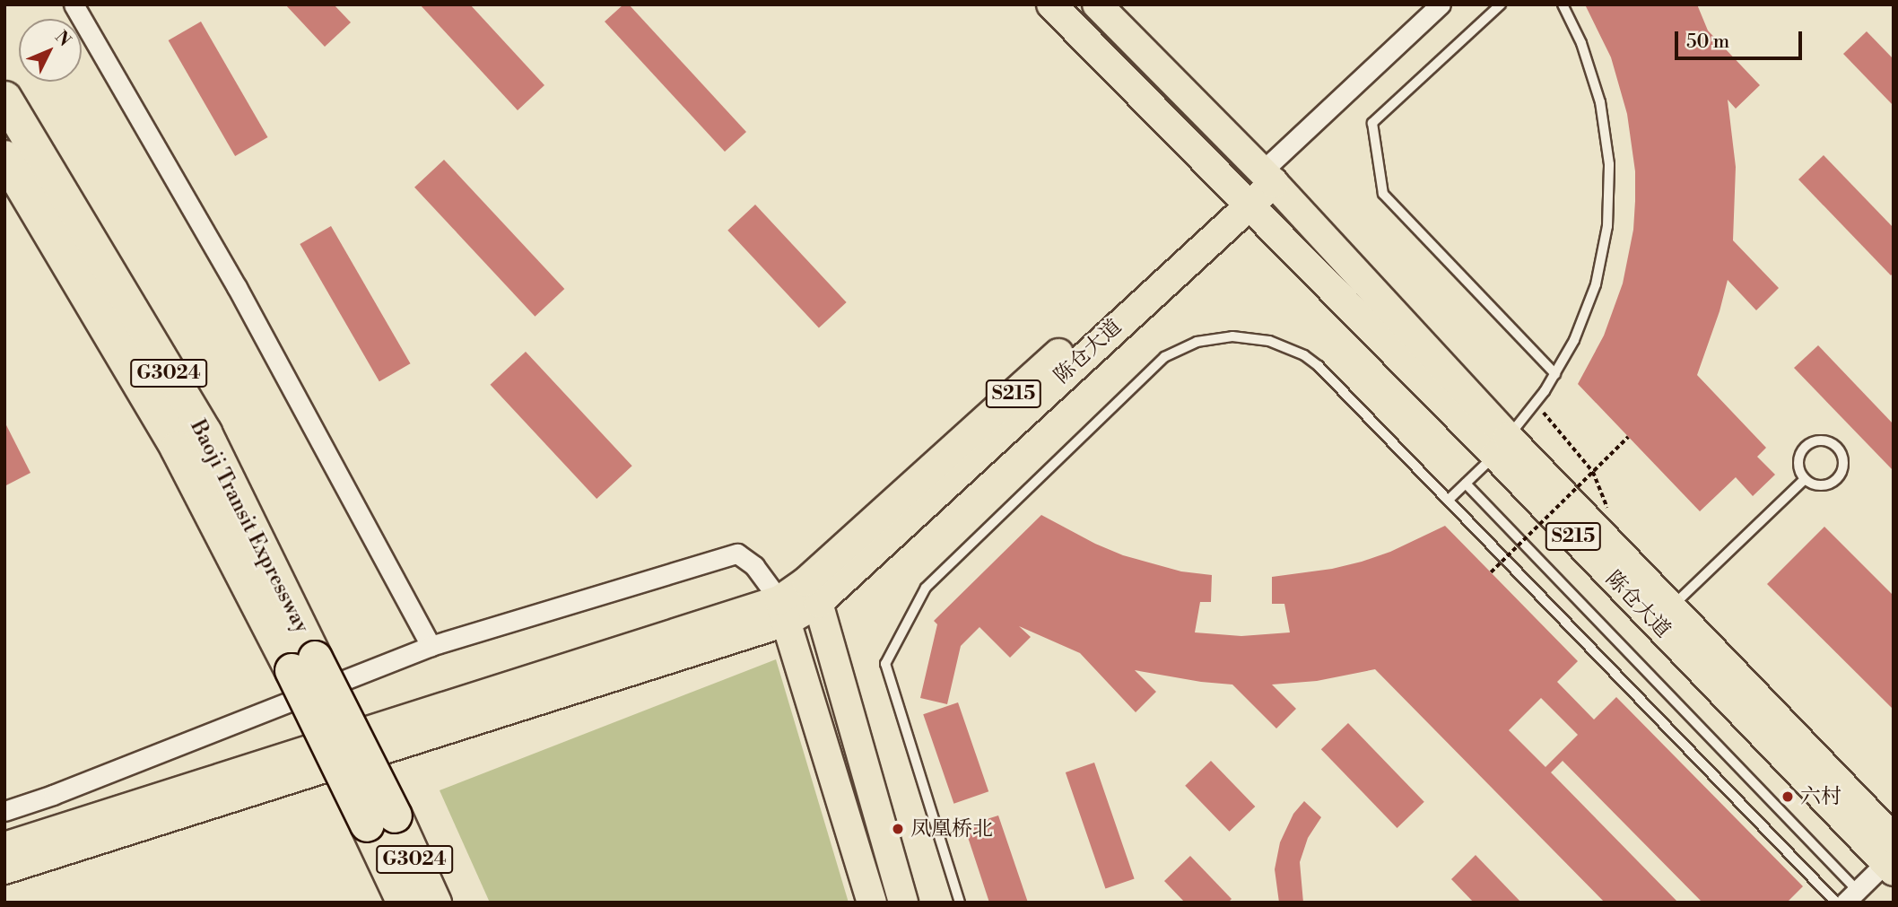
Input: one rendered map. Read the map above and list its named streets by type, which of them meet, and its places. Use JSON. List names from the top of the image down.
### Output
{
  "streets": {
    "highway": ["G3024", "Baoji Transit Expressway"],
    "main road": ["陈仓大道", "S215"]
  },
  "places": ["六村", "凤凰桥北"],
  "scale_bar": "50 m",
  "north": "top right"
}
